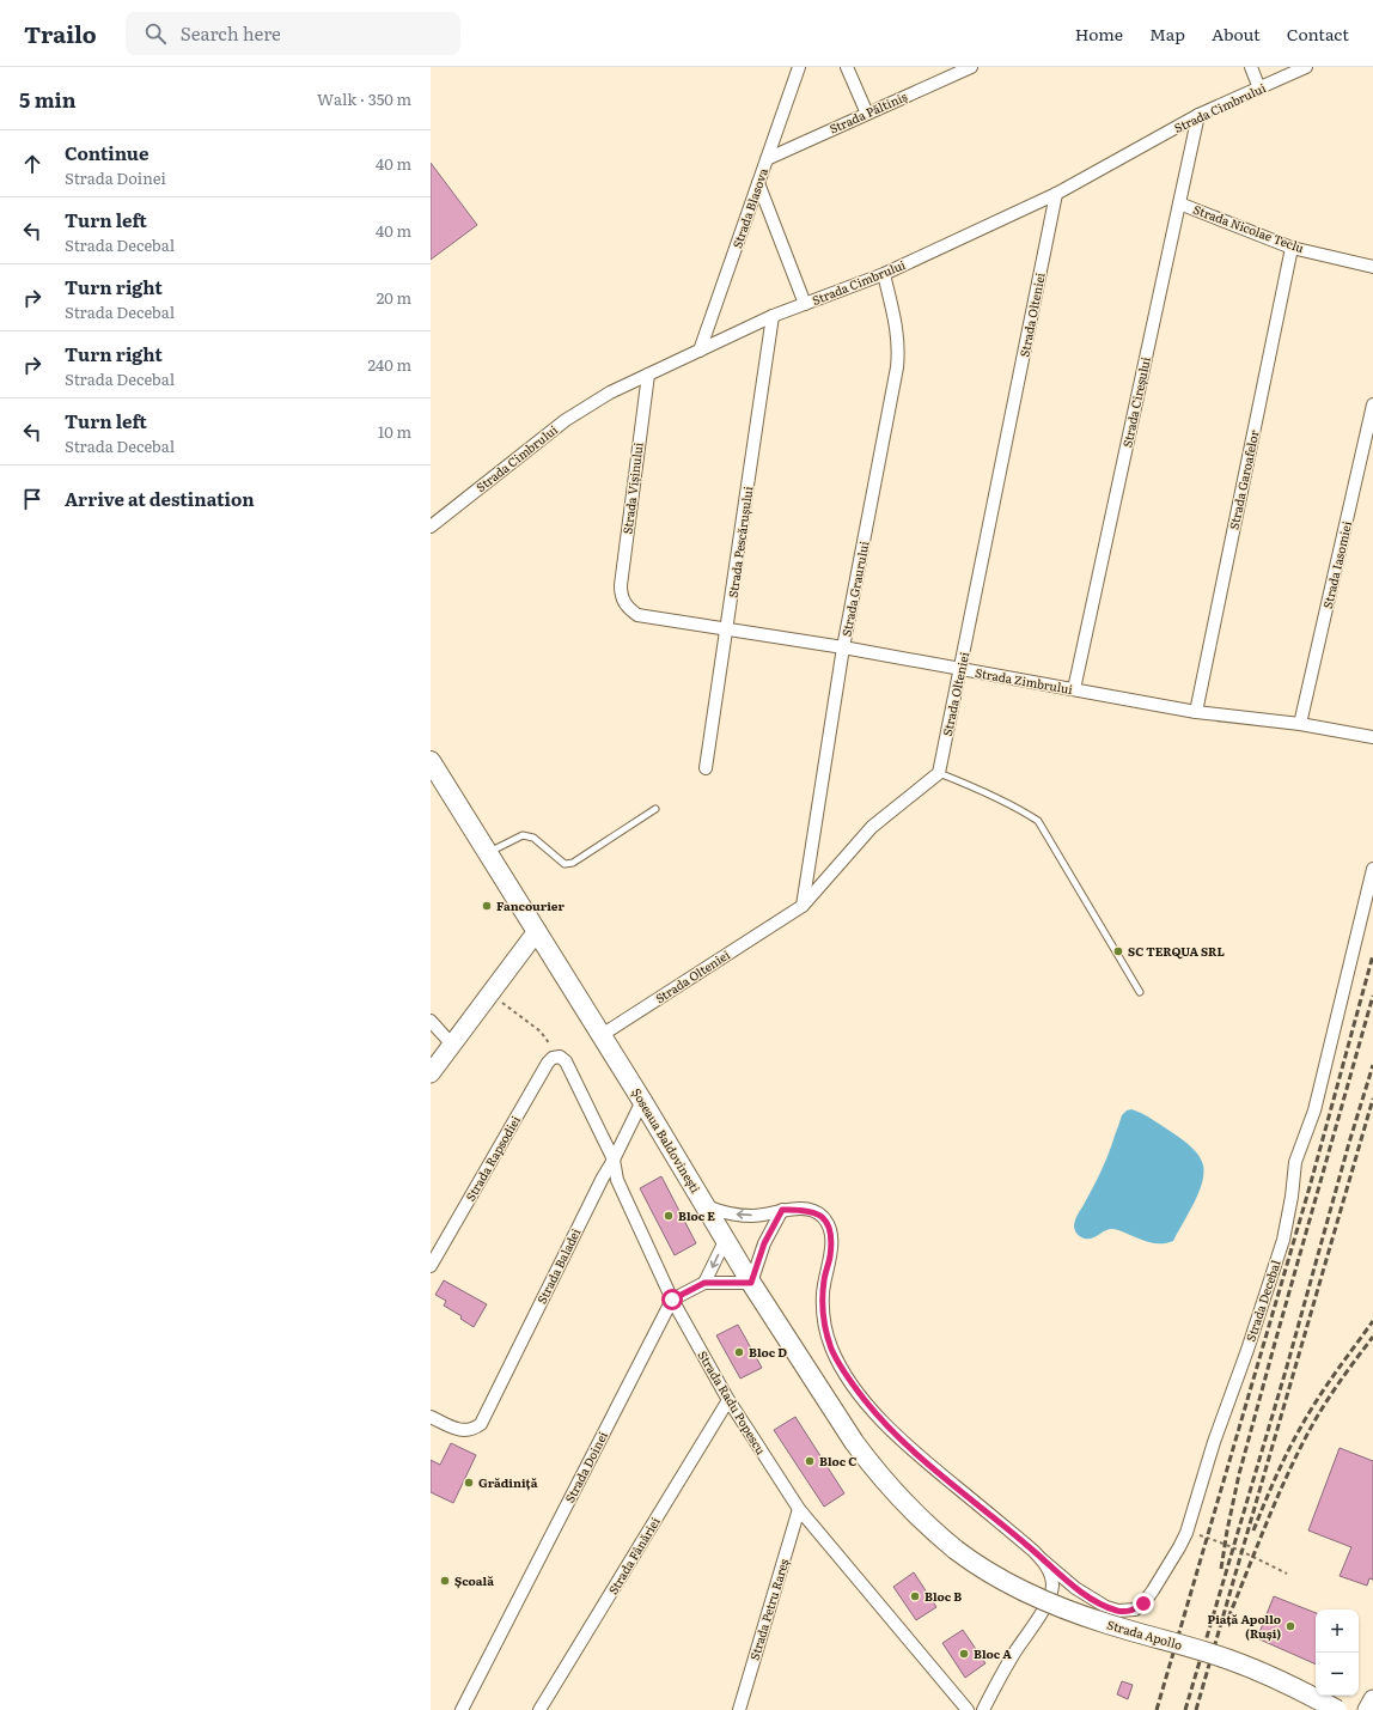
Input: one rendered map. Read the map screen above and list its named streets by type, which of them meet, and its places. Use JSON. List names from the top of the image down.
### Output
{
  "streets": {
    "main road": ["Șoseaua Baldovinești", "Strada Apollo"],
    "street": [
      "Strada Cimbrului",
      "Strada Păltiniș",
      "Strada Blasova",
      "Strada Nicolae Teclu",
      "Strada Olteniei",
      "Strada Cireșului",
      "Strada Garoafelor",
      "Strada Vișinului",
      "Strada Pescărușului",
      "Strada Iasomiei",
      "Strada Graurului",
      "Strada Zimbrului",
      "Strada Rapsodiei",
      "Strada Baladei",
      "Strada Decebal",
      "Strada Radu Popescu",
      "Strada Doinei",
      "Strada Fânăriei",
      "Strada Petru Rareș"
    ]
  },
  "crossings": [
    ["Strada Cimbrului", "Strada Blasova"],
    ["Strada Cimbrului", "Strada Olteniei"],
    ["Strada Cimbrului", "Strada Cireșului"],
    ["Strada Cimbrului", "Strada Vișinului"],
    ["Strada Cimbrului", "Strada Pescărușului"],
    ["Strada Cimbrului", "Strada Graurului"],
    ["Strada Păltiniș", "Strada Blasova"],
    ["Strada Nicolae Teclu", "Strada Cireșului"],
    ["Strada Nicolae Teclu", "Strada Garoafelor"],
    ["Strada Olteniei", "Strada Graurului"],
    ["Strada Olteniei", "Strada Zimbrului"],
    ["Strada Olteniei", "Șoseaua Baldovinești"],
    ["Strada Cireșului", "Strada Zimbrului"],
    ["Strada Garoafelor", "Strada Zimbrului"],
    ["Strada Vișinului", "Strada Zimbrului"],
    ["Strada Pescărușului", "Strada Zimbrului"],
    ["Strada Iasomiei", "Strada Zimbrului"],
    ["Strada Graurului", "Strada Zimbrului"],
    ["Șoseaua Baldovinești", "Strada Baladei"],
    ["Șoseaua Baldovinești", "Strada Decebal"],
    ["Șoseaua Baldovinești", "Strada Apollo"],
    ["Strada Rapsodiei", "Strada Radu Popescu"],
    ["Strada Baladei", "Strada Radu Popescu"],
    ["Strada Radu Popescu", "Strada Doinei"],
    ["Strada Radu Popescu", "Strada Fânăriei"],
    ["Strada Radu Popescu", "Strada Petru Rareș"]
  ],
  "places": [
    "Fancourier",
    "SC TERQUA SRL",
    "Bloc E",
    "Bloc D",
    "Bloc C",
    "Grădiniță",
    "Școală",
    "Bloc B",
    "Piață Apollo (Ruși)",
    "Bloc A"
  ],
  "page": {
    "header": "Trailo",
    "search": "Search here",
    "nav": [
      "Home",
      "Map",
      "About",
      "Contact"
    ],
    "heading": ["5 min", "Walk · 350 m"],
    "list": [
      ["Continue", "Strada Doinei", "40 m"],
      ["Turn left", "Strada Decebal", "40 m"],
      ["Turn right", "Strada Decebal", "20 m"],
      ["Turn right", "Strada Decebal", "240 m"],
      ["Turn left", "Strada Decebal", "10 m"],
      "Arrive at destination"
    ],
    "map_buttons": ["+", "−"]
  }
}
